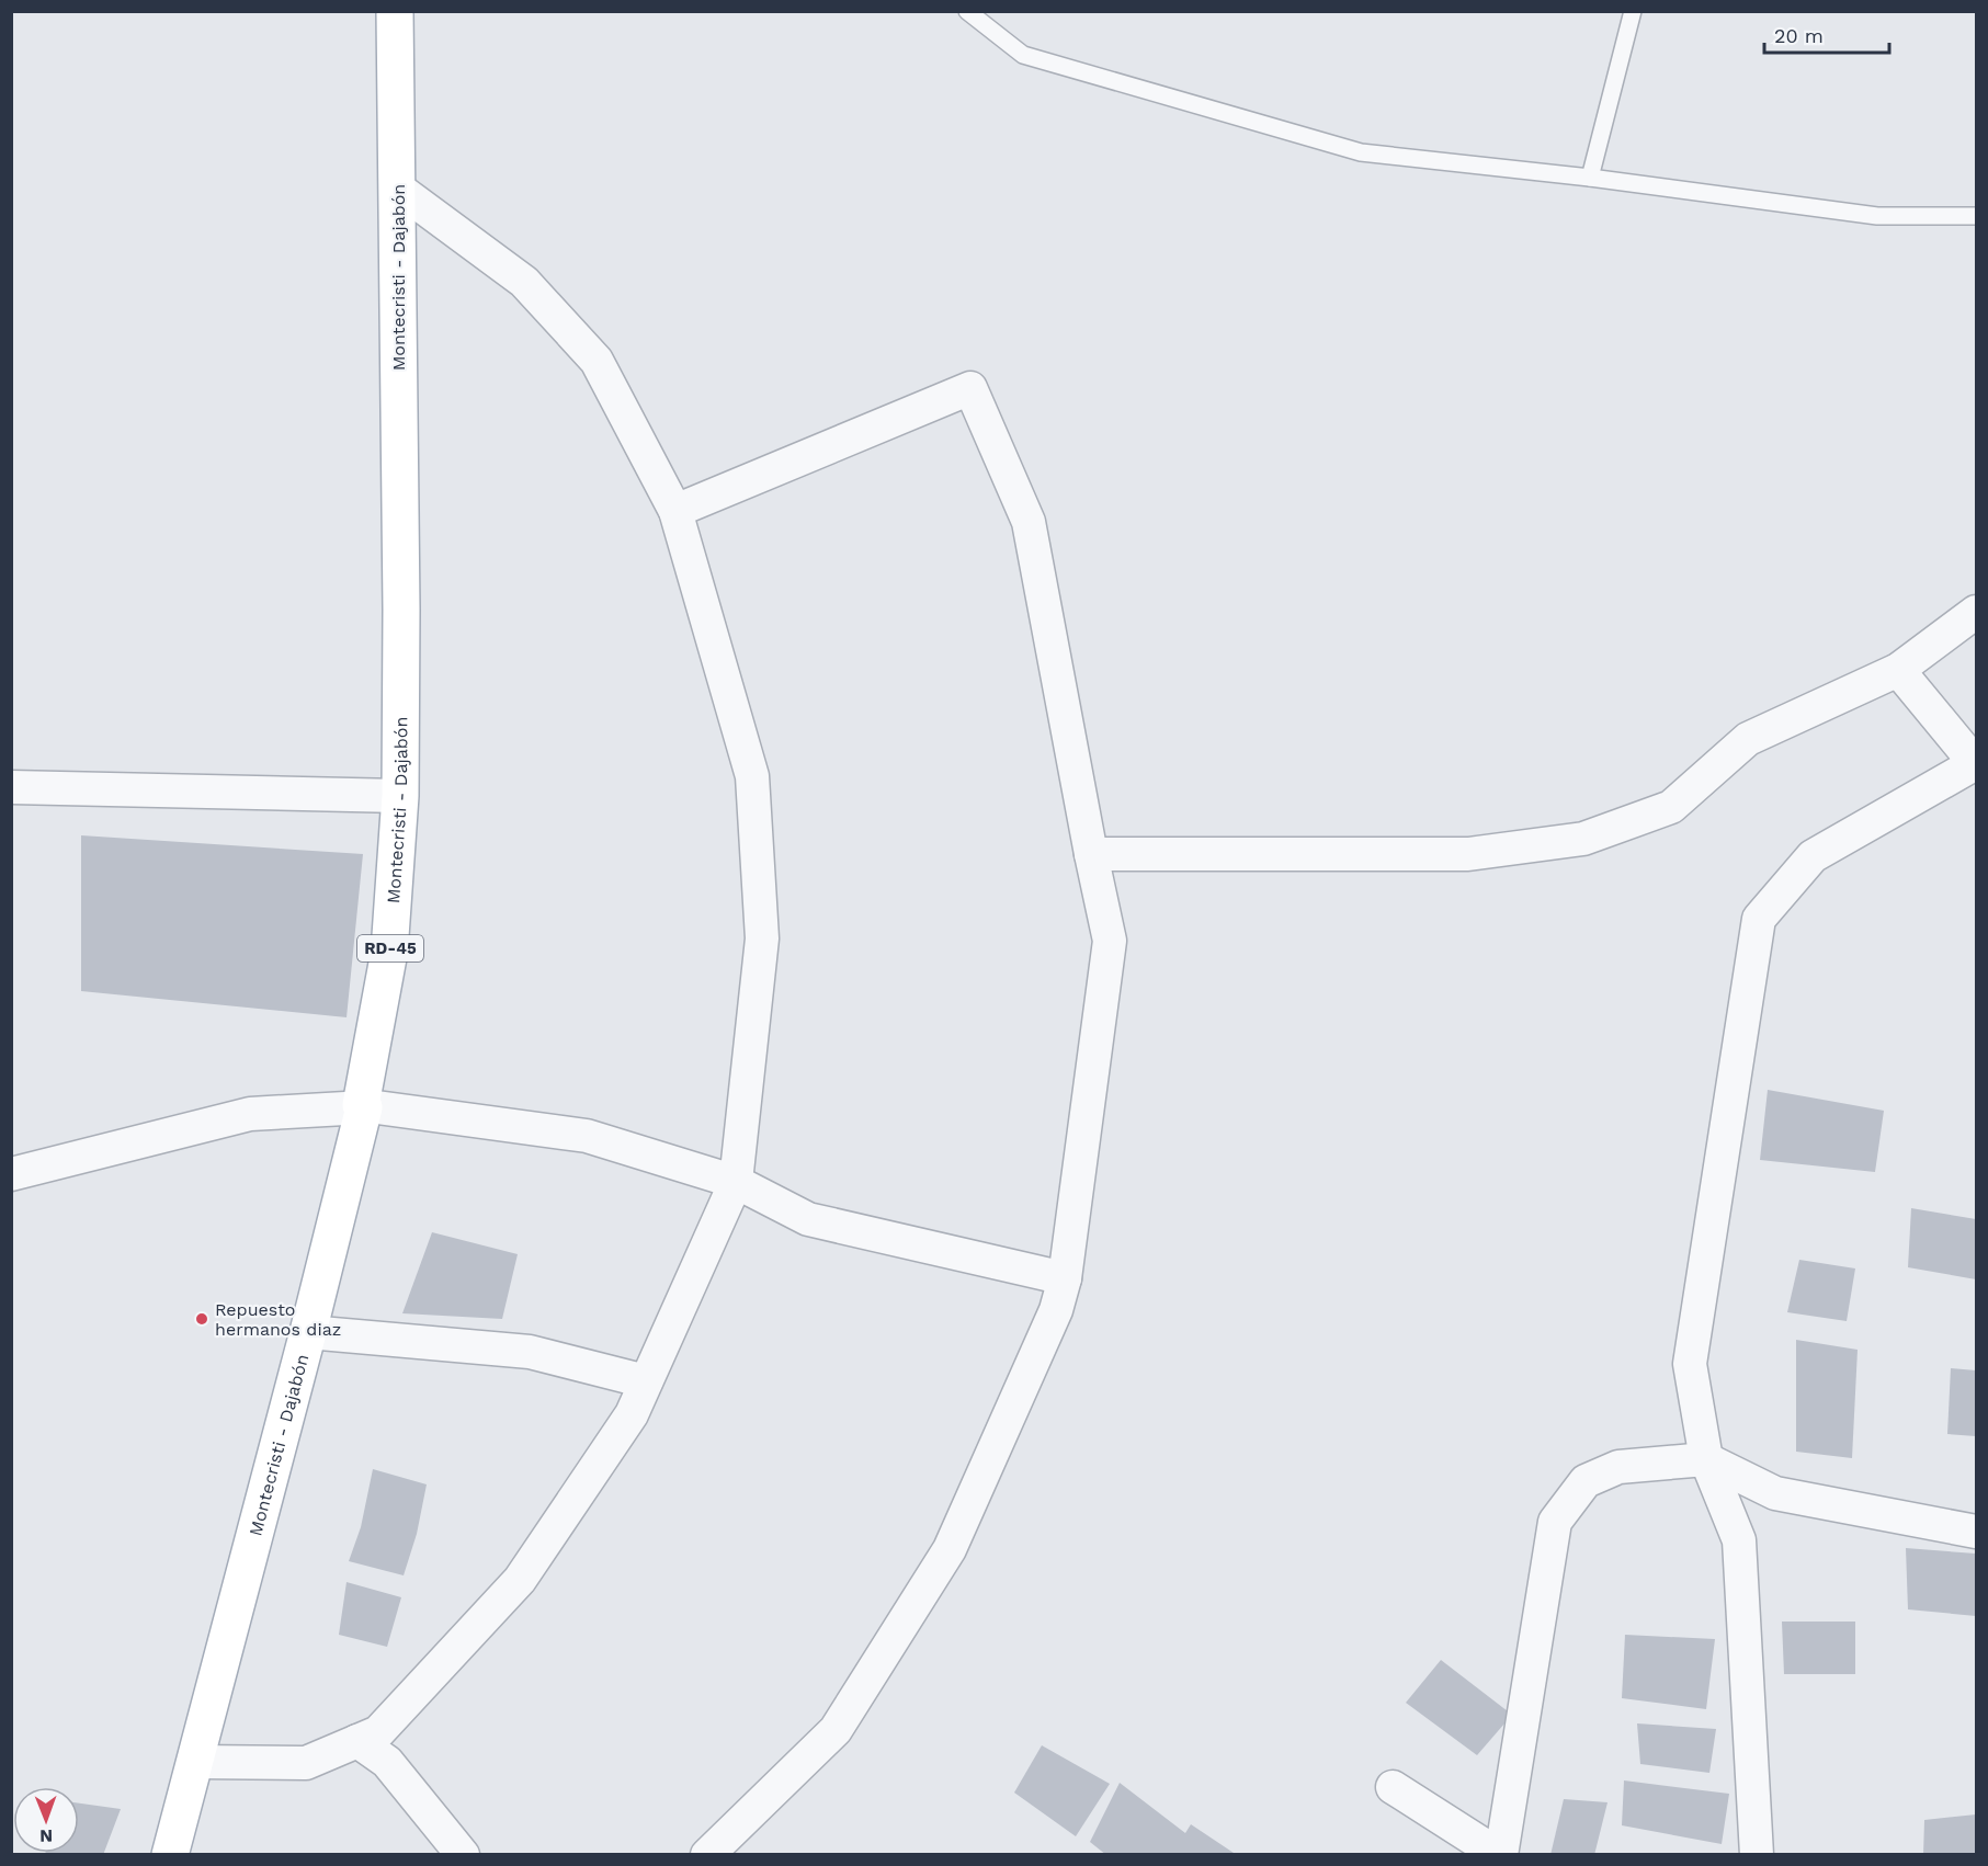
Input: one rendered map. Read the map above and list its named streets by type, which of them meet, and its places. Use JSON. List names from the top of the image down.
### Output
{
  "streets": {
    "main road": ["Montecristi - Dajabón", "RD-45"]
  },
  "places": ["Repuesto hermanos diaz"],
  "scale_bar": "20 m",
  "north": "bottom"
}
